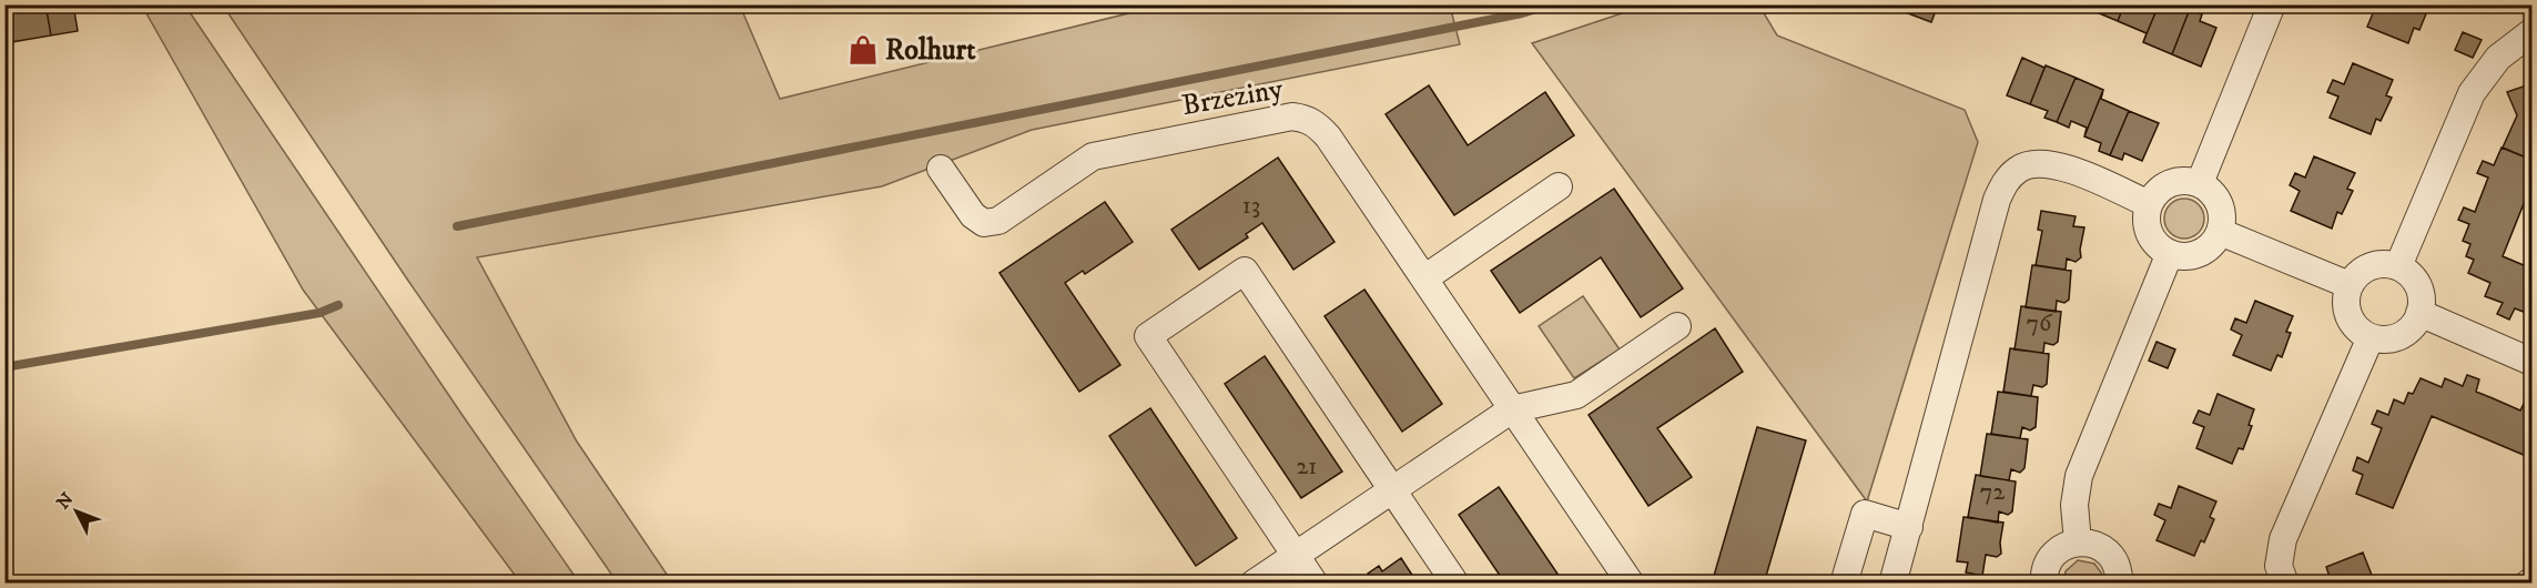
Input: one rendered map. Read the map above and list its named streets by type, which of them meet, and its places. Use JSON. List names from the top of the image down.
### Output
{
  "streets": {
    "street": ["Brzeziny"]
  },
  "places": {
    "shop": ["Rolhurt"]
  },
  "house_numbers": [
    "13",
    "76",
    "21",
    "72"
  ],
  "north": "top left"
}
